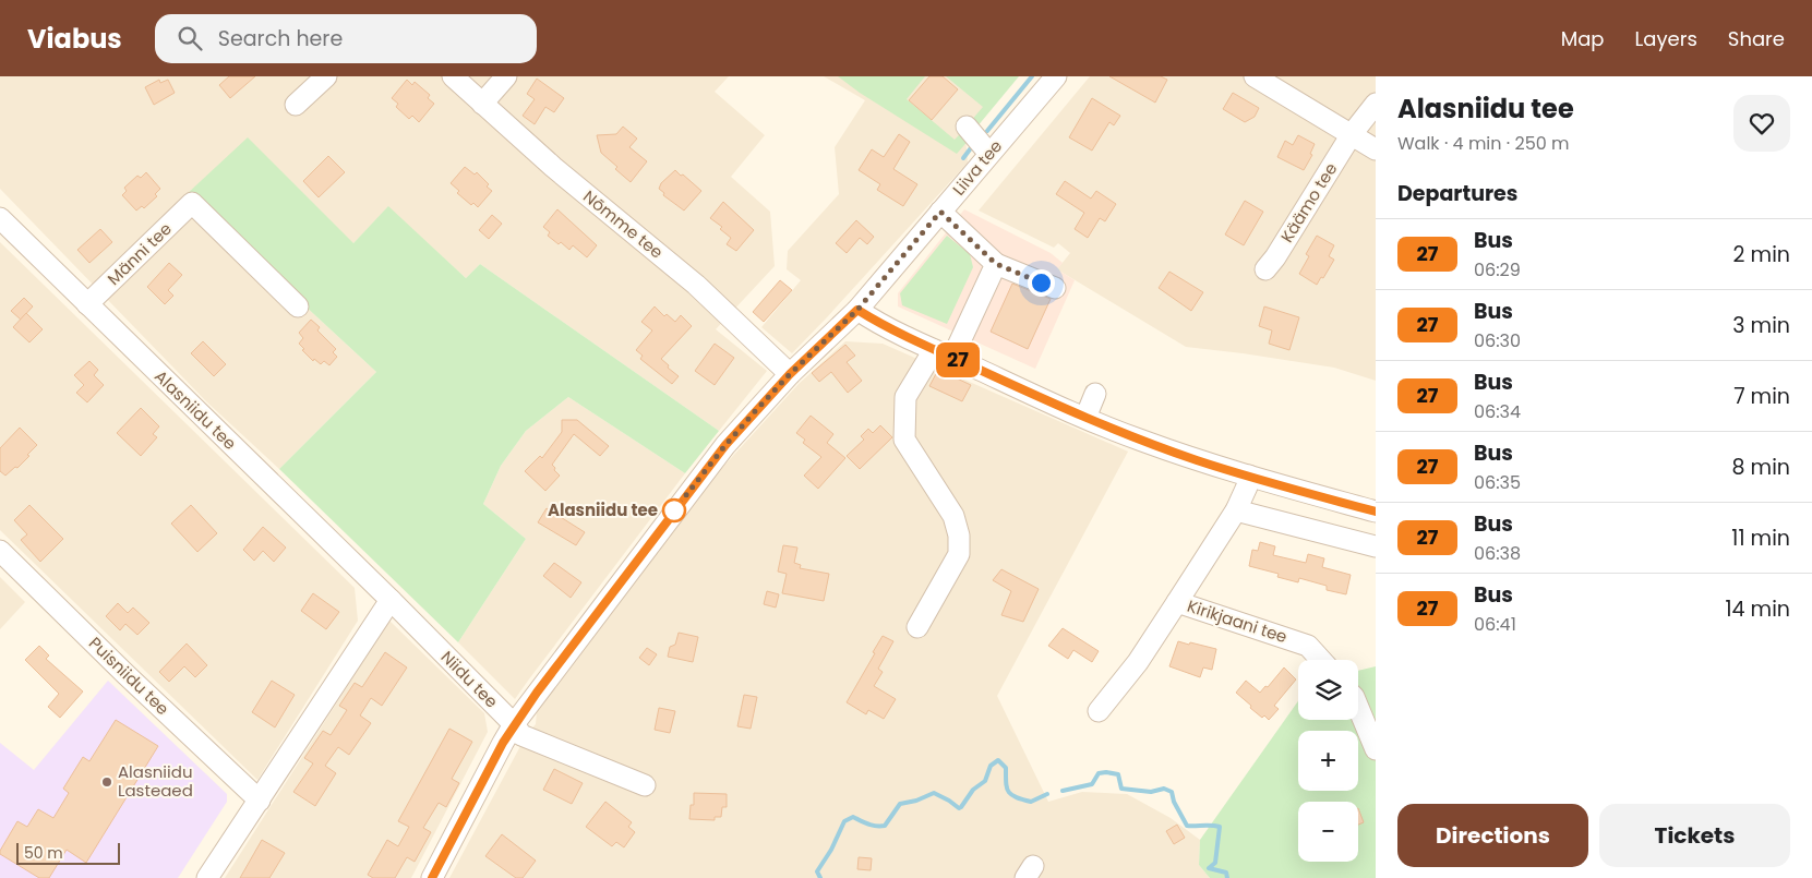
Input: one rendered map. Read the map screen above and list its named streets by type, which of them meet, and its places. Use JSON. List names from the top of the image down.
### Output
{
  "streets": {
    "street": [
      "Liiva tee",
      "Käämo tee",
      "Nõmme tee",
      "Männi tee",
      "Alasniidu tee",
      "Kirikjaani tee",
      "Puisniidu tee",
      "Niidu tee"
    ]
  },
  "crossings": [
    ["Liiva tee", "Nõmme tee"],
    ["Liiva tee", "Niidu tee"],
    ["Männi tee", "Alasniidu tee"],
    ["Alasniidu tee", "Niidu tee"]
  ],
  "places": ["Alasniidu tee", "Alasniidu Lasteaed"],
  "lines": ["bus line 27"],
  "scale_bar": "50 m",
  "page": {
    "header": "Viabus",
    "search": "Search here",
    "nav": ["Map", "Layers", "Share"],
    "on_map": "27",
    "heading": [
      ["Alasniidu tee", "Walk · 4 min · 250 m"],
      "Departures"
    ],
    "list": [
      {
        "mark": "27",
        "name": "Bus",
        "note": "06:29",
        "value": "2 min"
      },
      {
        "mark": "27",
        "name": "Bus",
        "note": "06:30",
        "value": "3 min"
      },
      {
        "mark": "27",
        "name": "Bus",
        "note": "06:34",
        "value": "7 min"
      },
      {
        "mark": "27",
        "name": "Bus",
        "note": "06:35",
        "value": "8 min"
      },
      {
        "mark": "27",
        "name": "Bus",
        "note": "06:38",
        "value": "11 min"
      },
      {
        "mark": "27",
        "name": "Bus",
        "note": "06:41",
        "value": "14 min"
      }
    ],
    "map_buttons": ["+", "−"],
    "buttons": ["Directions", "Tickets"],
    "scale": "50 m"
  }
}
